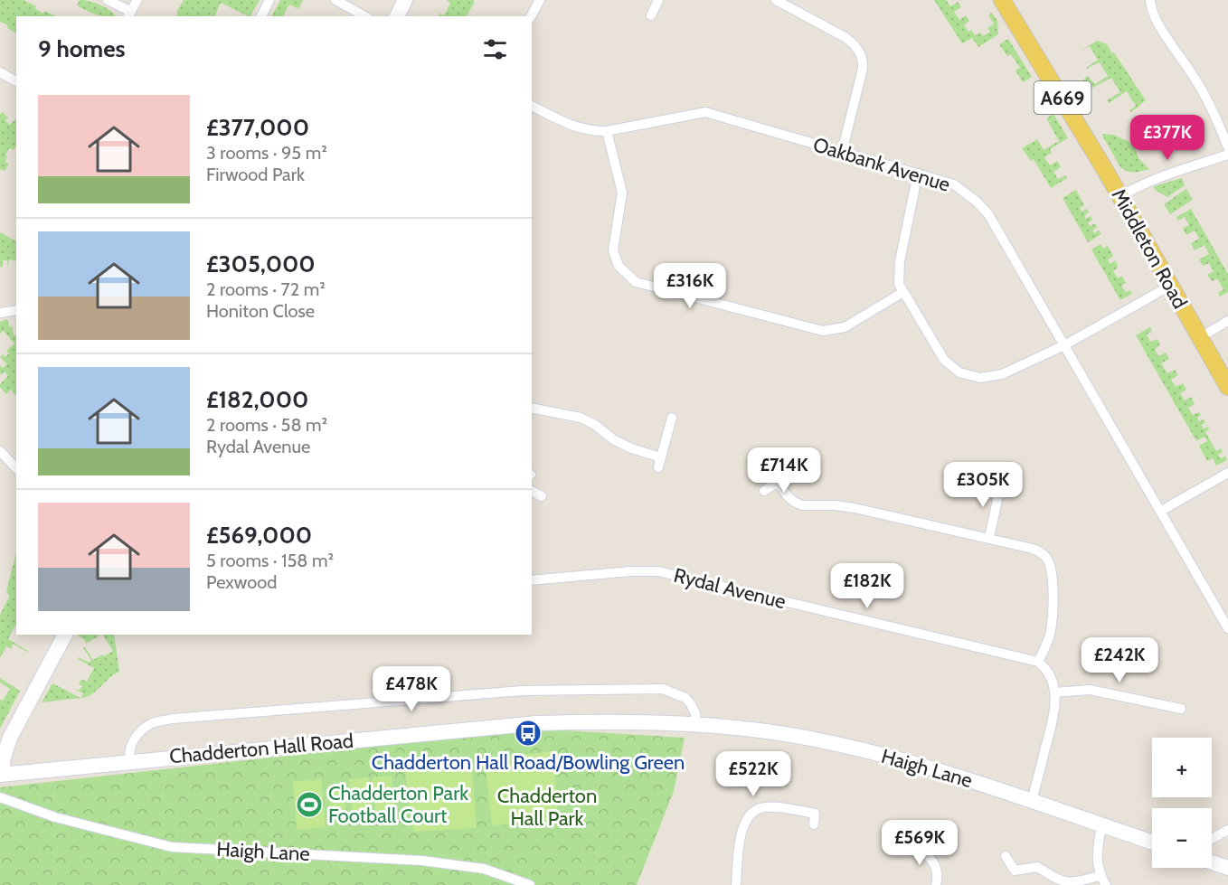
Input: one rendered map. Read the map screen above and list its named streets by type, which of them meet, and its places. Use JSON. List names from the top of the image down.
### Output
{
  "streets": {
    "main road": [
      "A669",
      "Middleton Road",
      "Chadderton Hall Road",
      "Haigh Lane"
    ],
    "street": ["Oakbank Avenue", "Rydal Avenue"]
  },
  "crossings": [
    ["Chadderton Hall Road", "Haigh Lane"]
  ],
  "parks": ["Chadderton Hall Park"],
  "places": {
    "bus stop": ["Chadderton Hall Road/Bowling Green"],
    "sports": ["Chadderton Park Football Court"]
  },
  "page": {
    "heading": "9 homes",
    "list": [
      {
        "name": "£377,000",
        "note": "3 rooms · 95 m² · Firwood Park"
      },
      {
        "name": "£305,000",
        "note": "2 rooms · 72 m² · Honiton Close"
      },
      {
        "name": "£182,000",
        "note": "2 rooms · 58 m² · Rydal Avenue"
      },
      {
        "name": "£569,000",
        "note": "5 rooms · 158 m² · Pexwood"
      }
    ],
    "price": [
      "£377K",
      "£316K",
      "£714K",
      "£305K",
      "£182K",
      "£242K",
      "£478K",
      "£522K",
      "£569K"
    ],
    "map_buttons": ["+", "−"]
  }
}
